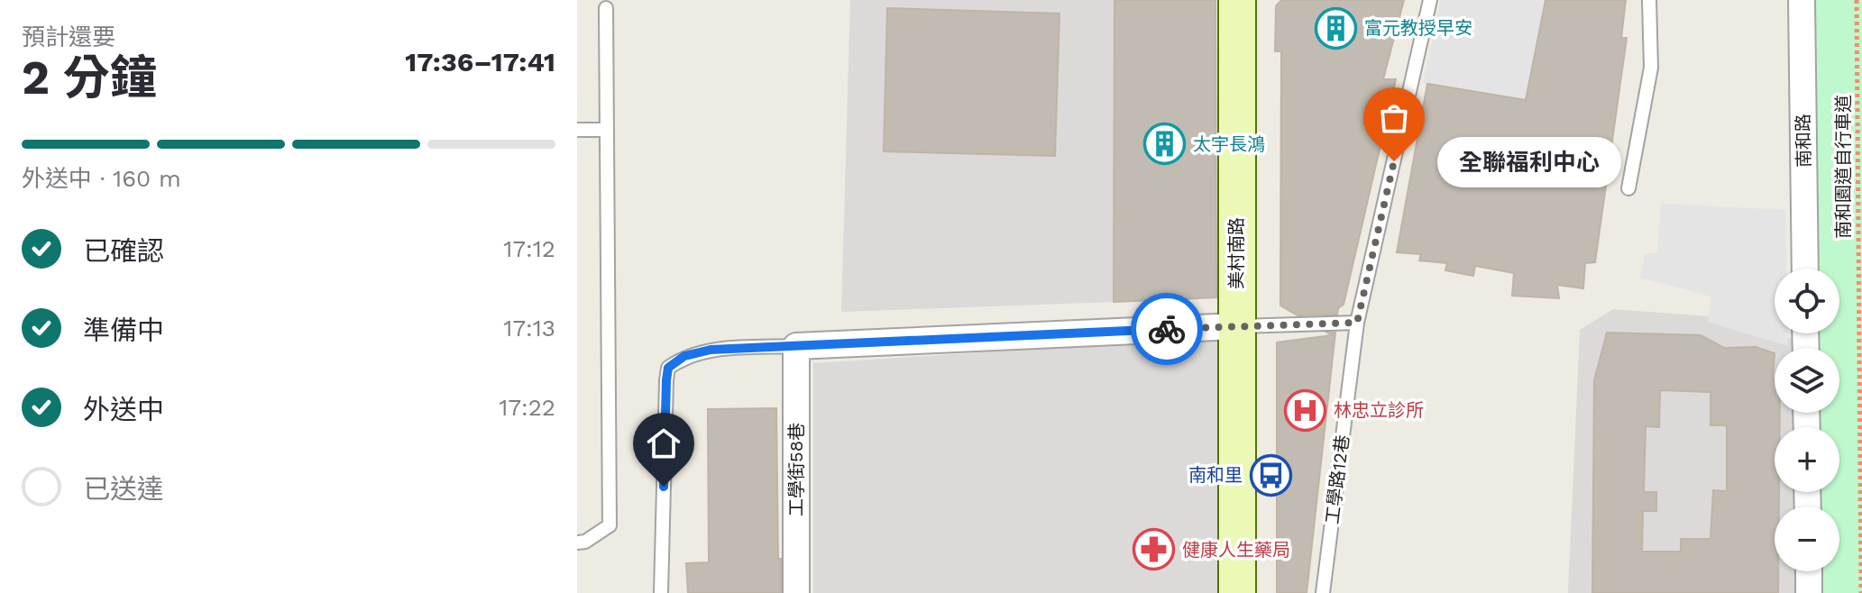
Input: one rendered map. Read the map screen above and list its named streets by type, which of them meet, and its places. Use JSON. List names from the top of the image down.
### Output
{
  "streets": {
    "street": ["南和路", "美村南路", "工學街58巷"],
    "lane": ["工學路12巷"],
    "path": ["南和園道自行車道"]
  },
  "places": {
    "building": ["富元教授早安", "太宇長鴻"],
    "other": ["全聯福利中心"],
    "hospital": ["林忠立診所"],
    "bus stop": ["南和里"],
    "pharmacy": ["健康人生藥局"]
  },
  "page": {
    "heading": ["2 分鐘", "預計還要", "17:36–17:41"],
    "bar": "外送中 · 160 m",
    "bubble": "全聯福利中心",
    "list": [
      ["已確認", "17:12"],
      ["準備中", "17:13"],
      ["外送中", "17:22"],
      "已送達"
    ],
    "map_buttons": ["+", "−"]
  }
}
